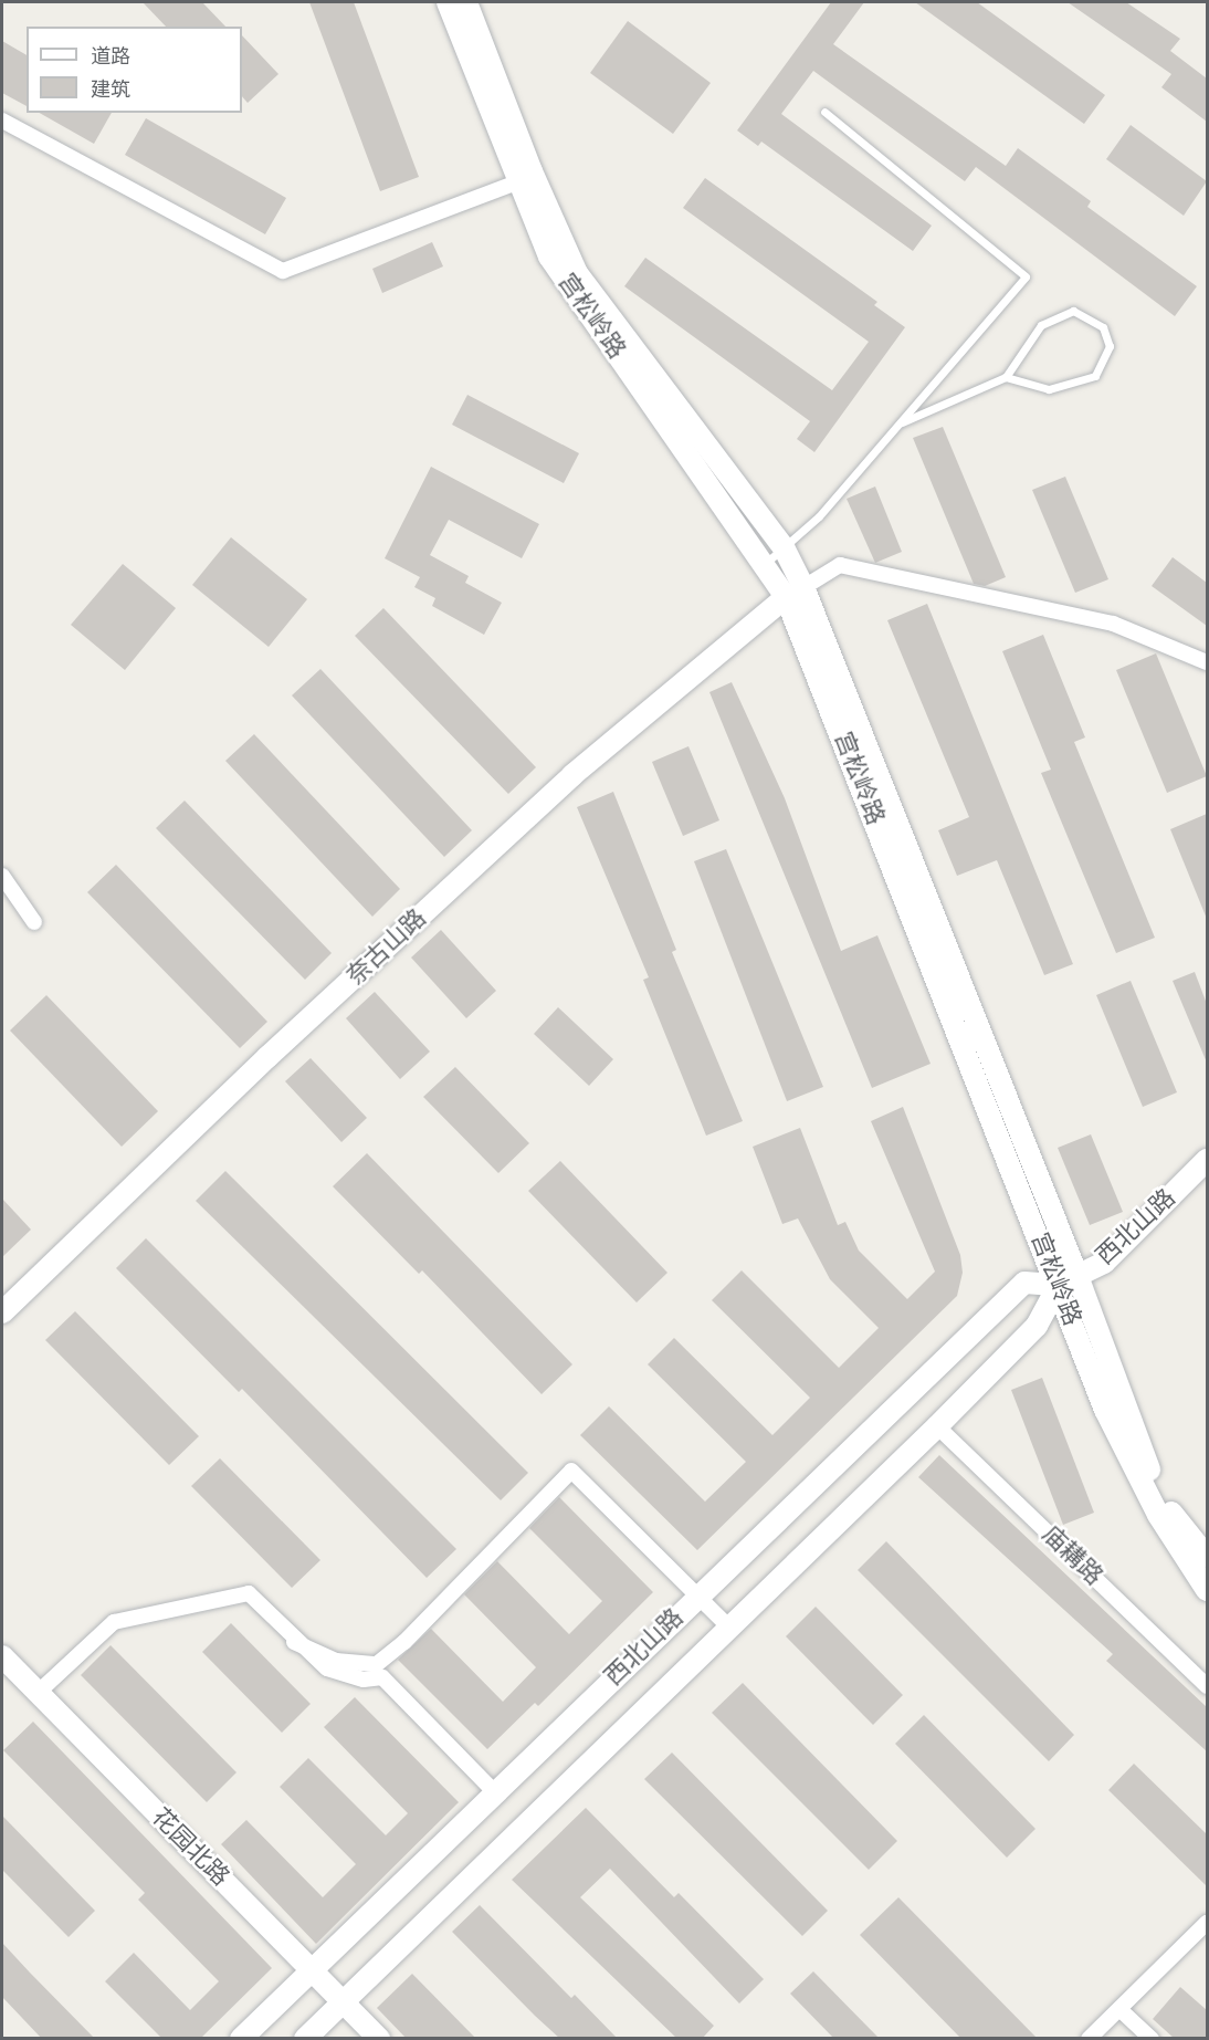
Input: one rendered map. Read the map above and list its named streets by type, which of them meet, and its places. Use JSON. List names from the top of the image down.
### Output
{
  "streets": {
    "main road": [
      "宫松岭路",
      "奈古山路",
      "西北山路",
      "花园北路"
    ],
    "street": ["庙耩路"]
  },
  "crossings": [
    ["宫松岭路", "奈古山路"],
    ["宫松岭路", "西北山路"],
    ["西北山路", "庙耩路"],
    ["西北山路", "花园北路"]
  ],
  "legend": ["道路", "建筑"]
}
